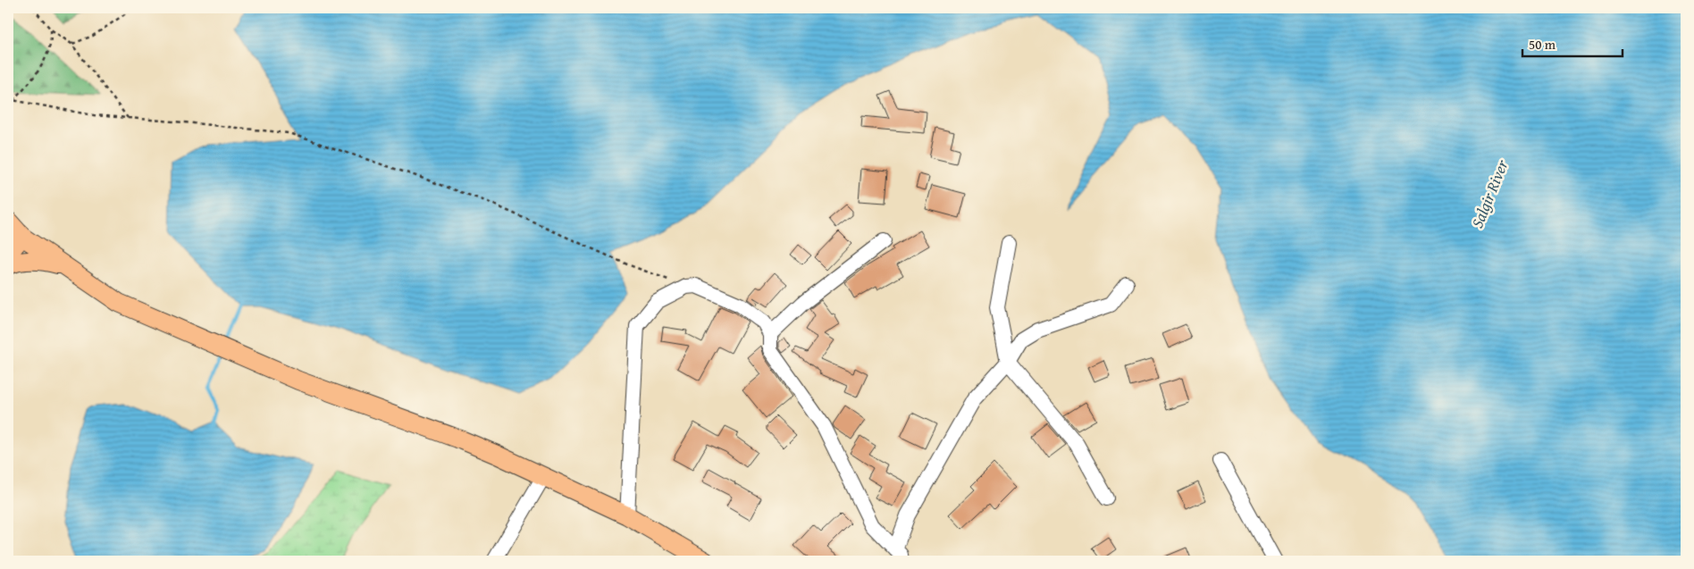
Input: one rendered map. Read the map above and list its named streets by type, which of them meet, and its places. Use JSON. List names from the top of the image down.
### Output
{
  "water": ["Salgir River"],
  "scale_bar": "50 m"
}
